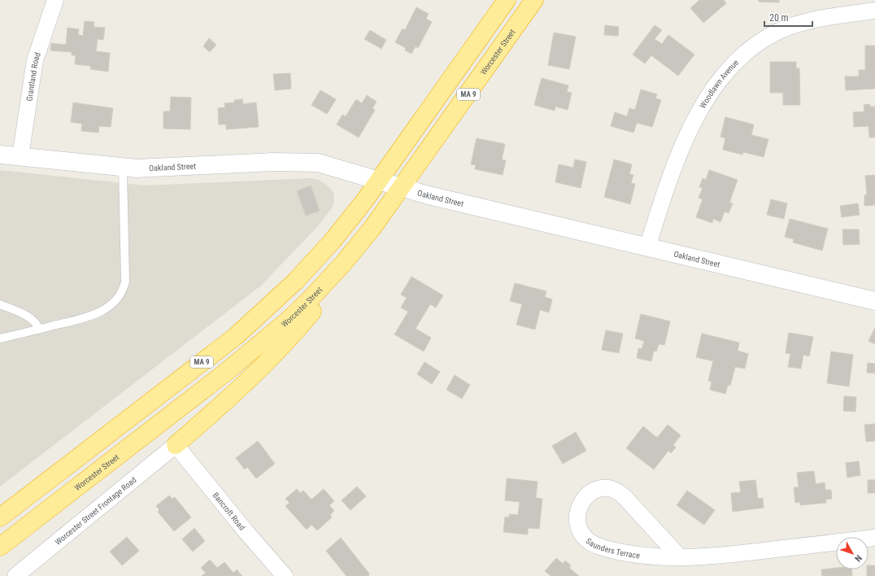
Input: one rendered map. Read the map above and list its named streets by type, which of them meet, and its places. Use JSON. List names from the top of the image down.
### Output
{
  "streets": {
    "highway": ["Worcester Street", "MA 9"],
    "street": [
      "Grantland Road",
      "Woodlawn Avenue",
      "Oakland Street",
      "Worcester Street Frontage Road",
      "Bancroft Road",
      "Saunders Terrace"
    ]
  },
  "crossings": [
    ["Worcester Street", "Oakland Street"],
    ["Grantland Road", "Oakland Street"],
    ["Woodlawn Avenue", "Oakland Street"],
    ["MA 9", "Oakland Street"],
    ["Worcester Street Frontage Road", "Bancroft Road"]
  ],
  "scale_bar": "20 m",
  "north": "bottom right"
}
